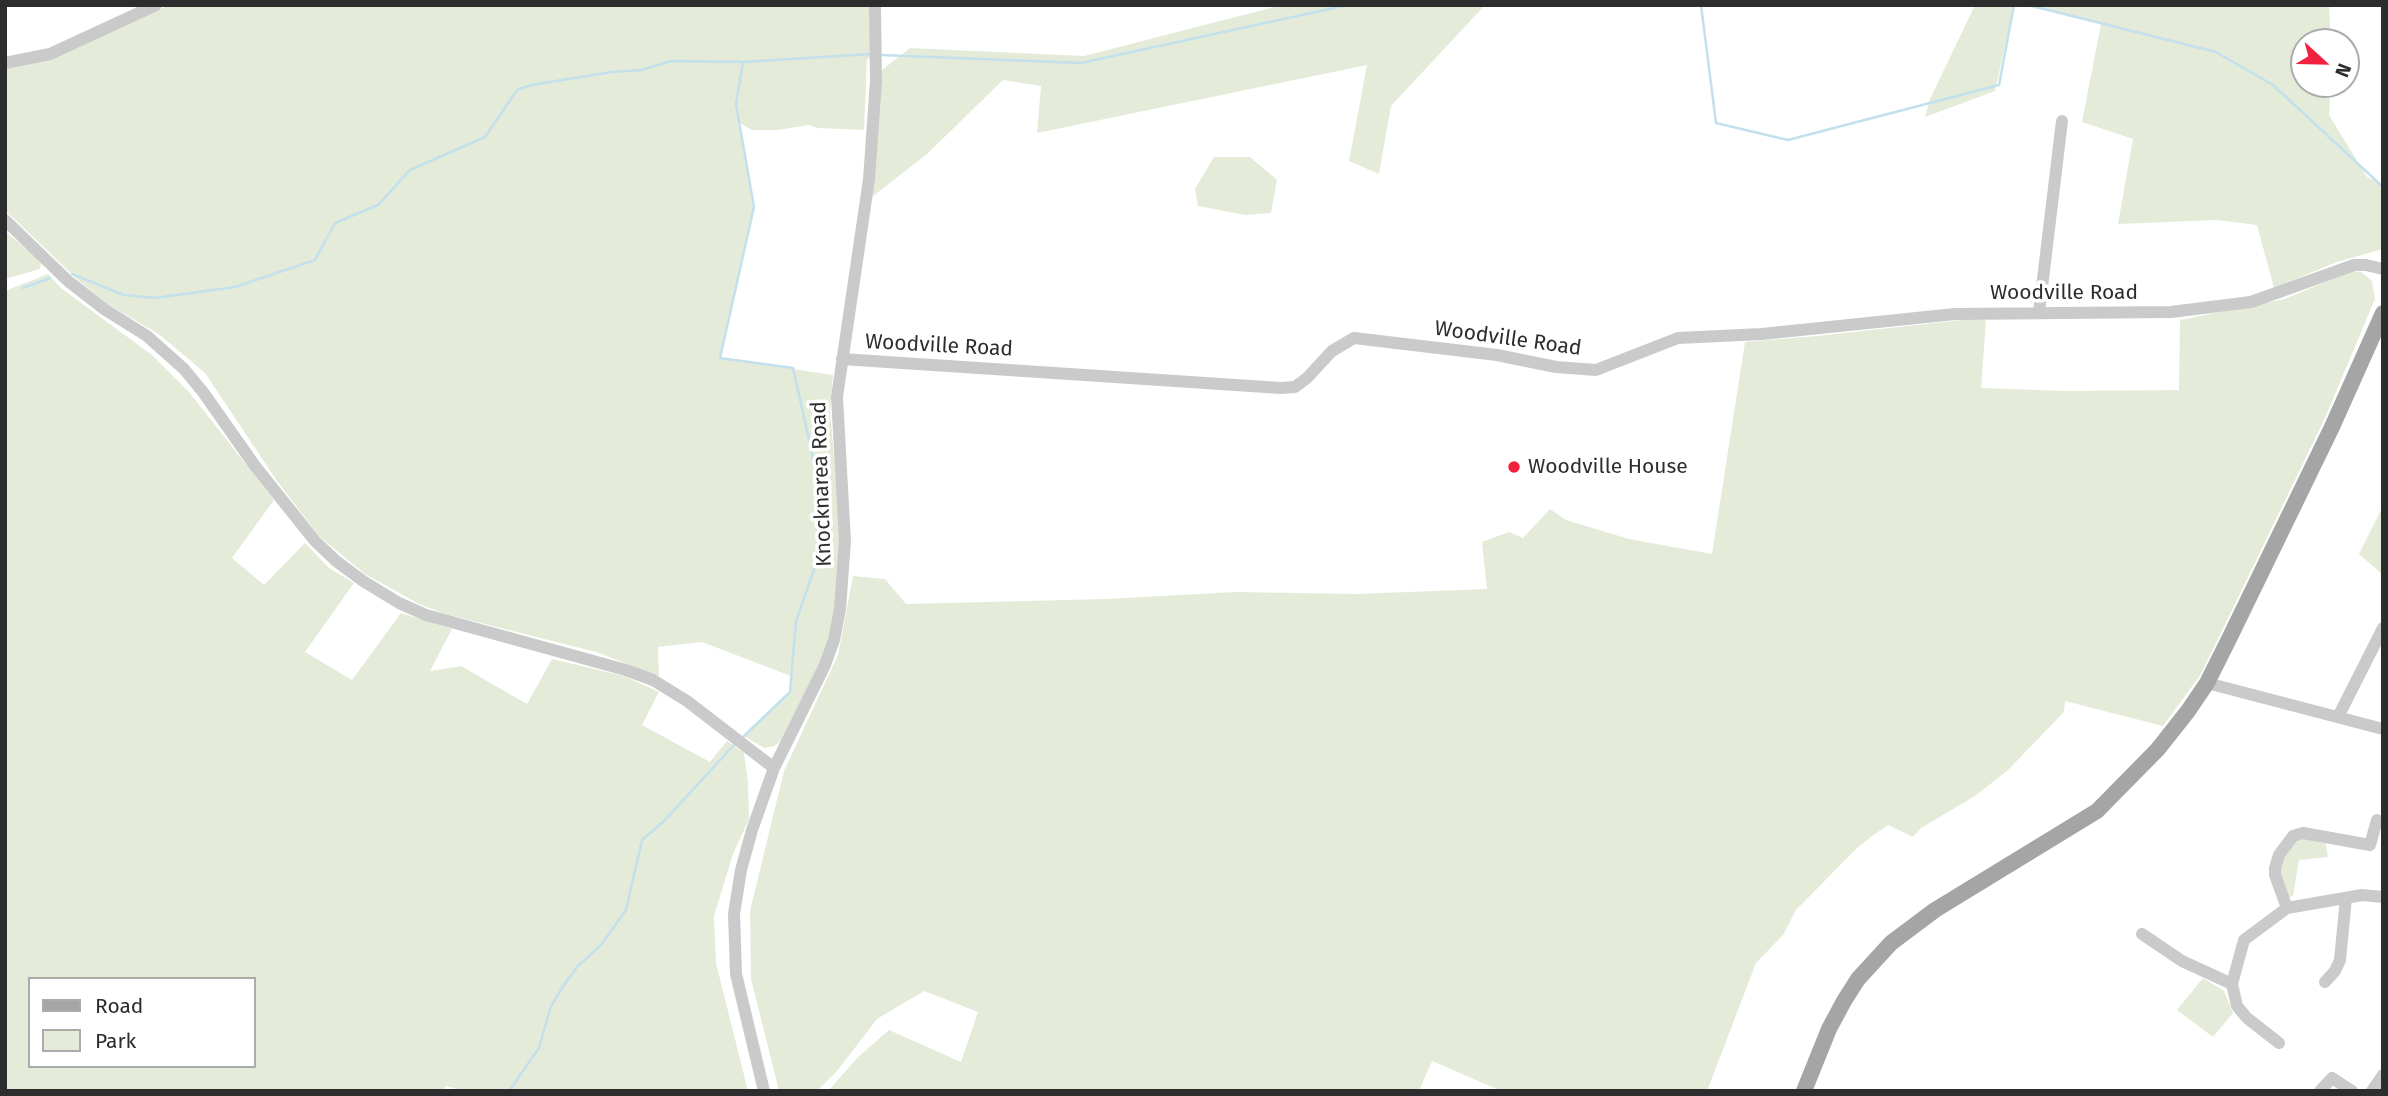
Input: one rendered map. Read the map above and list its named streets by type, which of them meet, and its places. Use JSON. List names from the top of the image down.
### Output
{
  "streets": {
    "street": ["Woodville Road", "Knocknarea Road"]
  },
  "crossings": [
    ["Woodville Road", "Knocknarea Road"]
  ],
  "places": ["Woodville House"],
  "legend": ["Road", "Park"],
  "north": "right"
}
